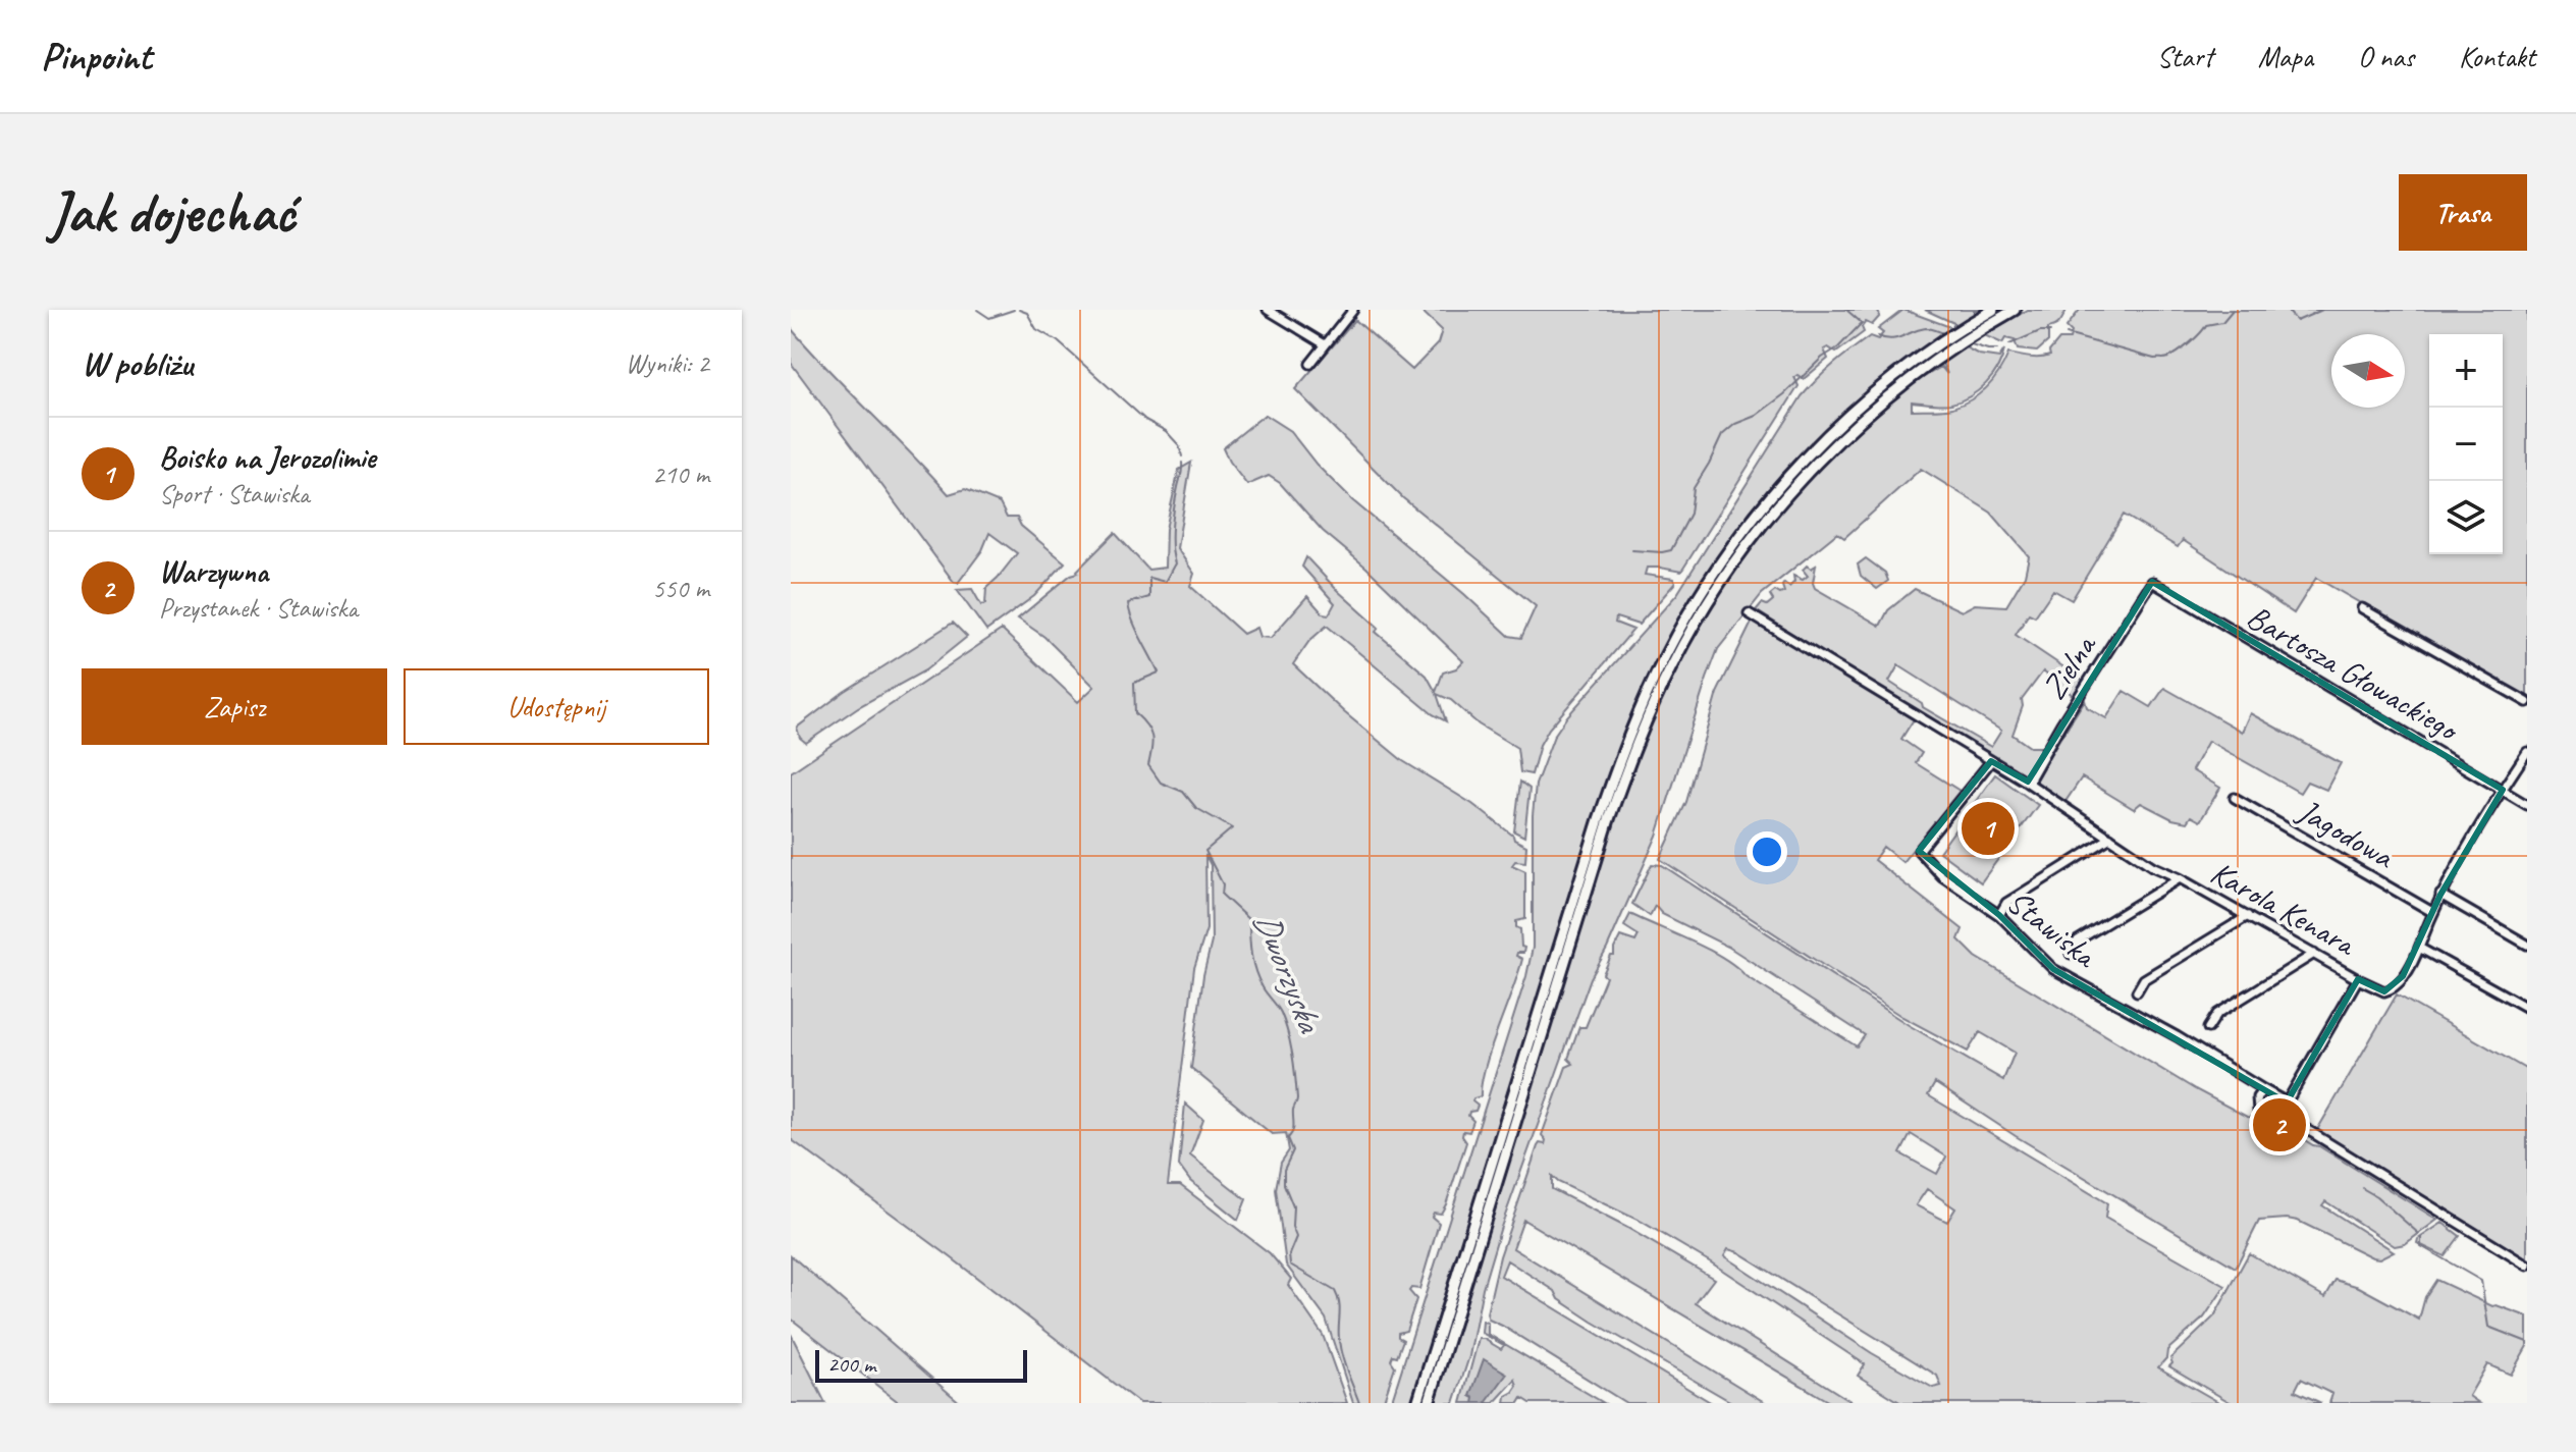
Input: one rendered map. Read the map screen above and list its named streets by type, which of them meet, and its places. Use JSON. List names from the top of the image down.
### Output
{
  "streets": {
    "street": [
      "Zielna",
      "Bartosza Głowackiego",
      "Jagodowa",
      "Karola Kenara",
      "Stawiska"
    ]
  },
  "crossings": [
    ["Zielna", "Bartosza Głowackiego"],
    ["Zielna", "Karola Kenara"],
    ["Bartosza Głowackiego", "Karola Kenara"],
    ["Jagodowa", "Karola Kenara"],
    ["Karola Kenara", "Stawiska"]
  ],
  "water": ["Dworzyska"],
  "scale_bar": "200 m",
  "north": "right",
  "page": {
    "header": "Pinpoint",
    "nav": [
      "Start",
      "Mapa",
      "O nas",
      "Kontakt"
    ],
    "buttons": [
      "Trasa",
      ["Zapisz", "Udostępnij"]
    ],
    "title": "Jak dojechać",
    "heading": ["W pobliżu", "Wyniki: 2"],
    "map_buttons": ["+", "−"],
    "list": [
      {
        "mark": "1",
        "name": "Boisko na Jerozolimie",
        "note": "Sport · Stawiska",
        "value": "210 m"
      },
      {
        "mark": "2",
        "name": "Warzywna",
        "note": "Przystanek · Stawiska",
        "value": "550 m"
      }
    ],
    "pins": ["1", "2"],
    "scale": "200 m"
  }
}
